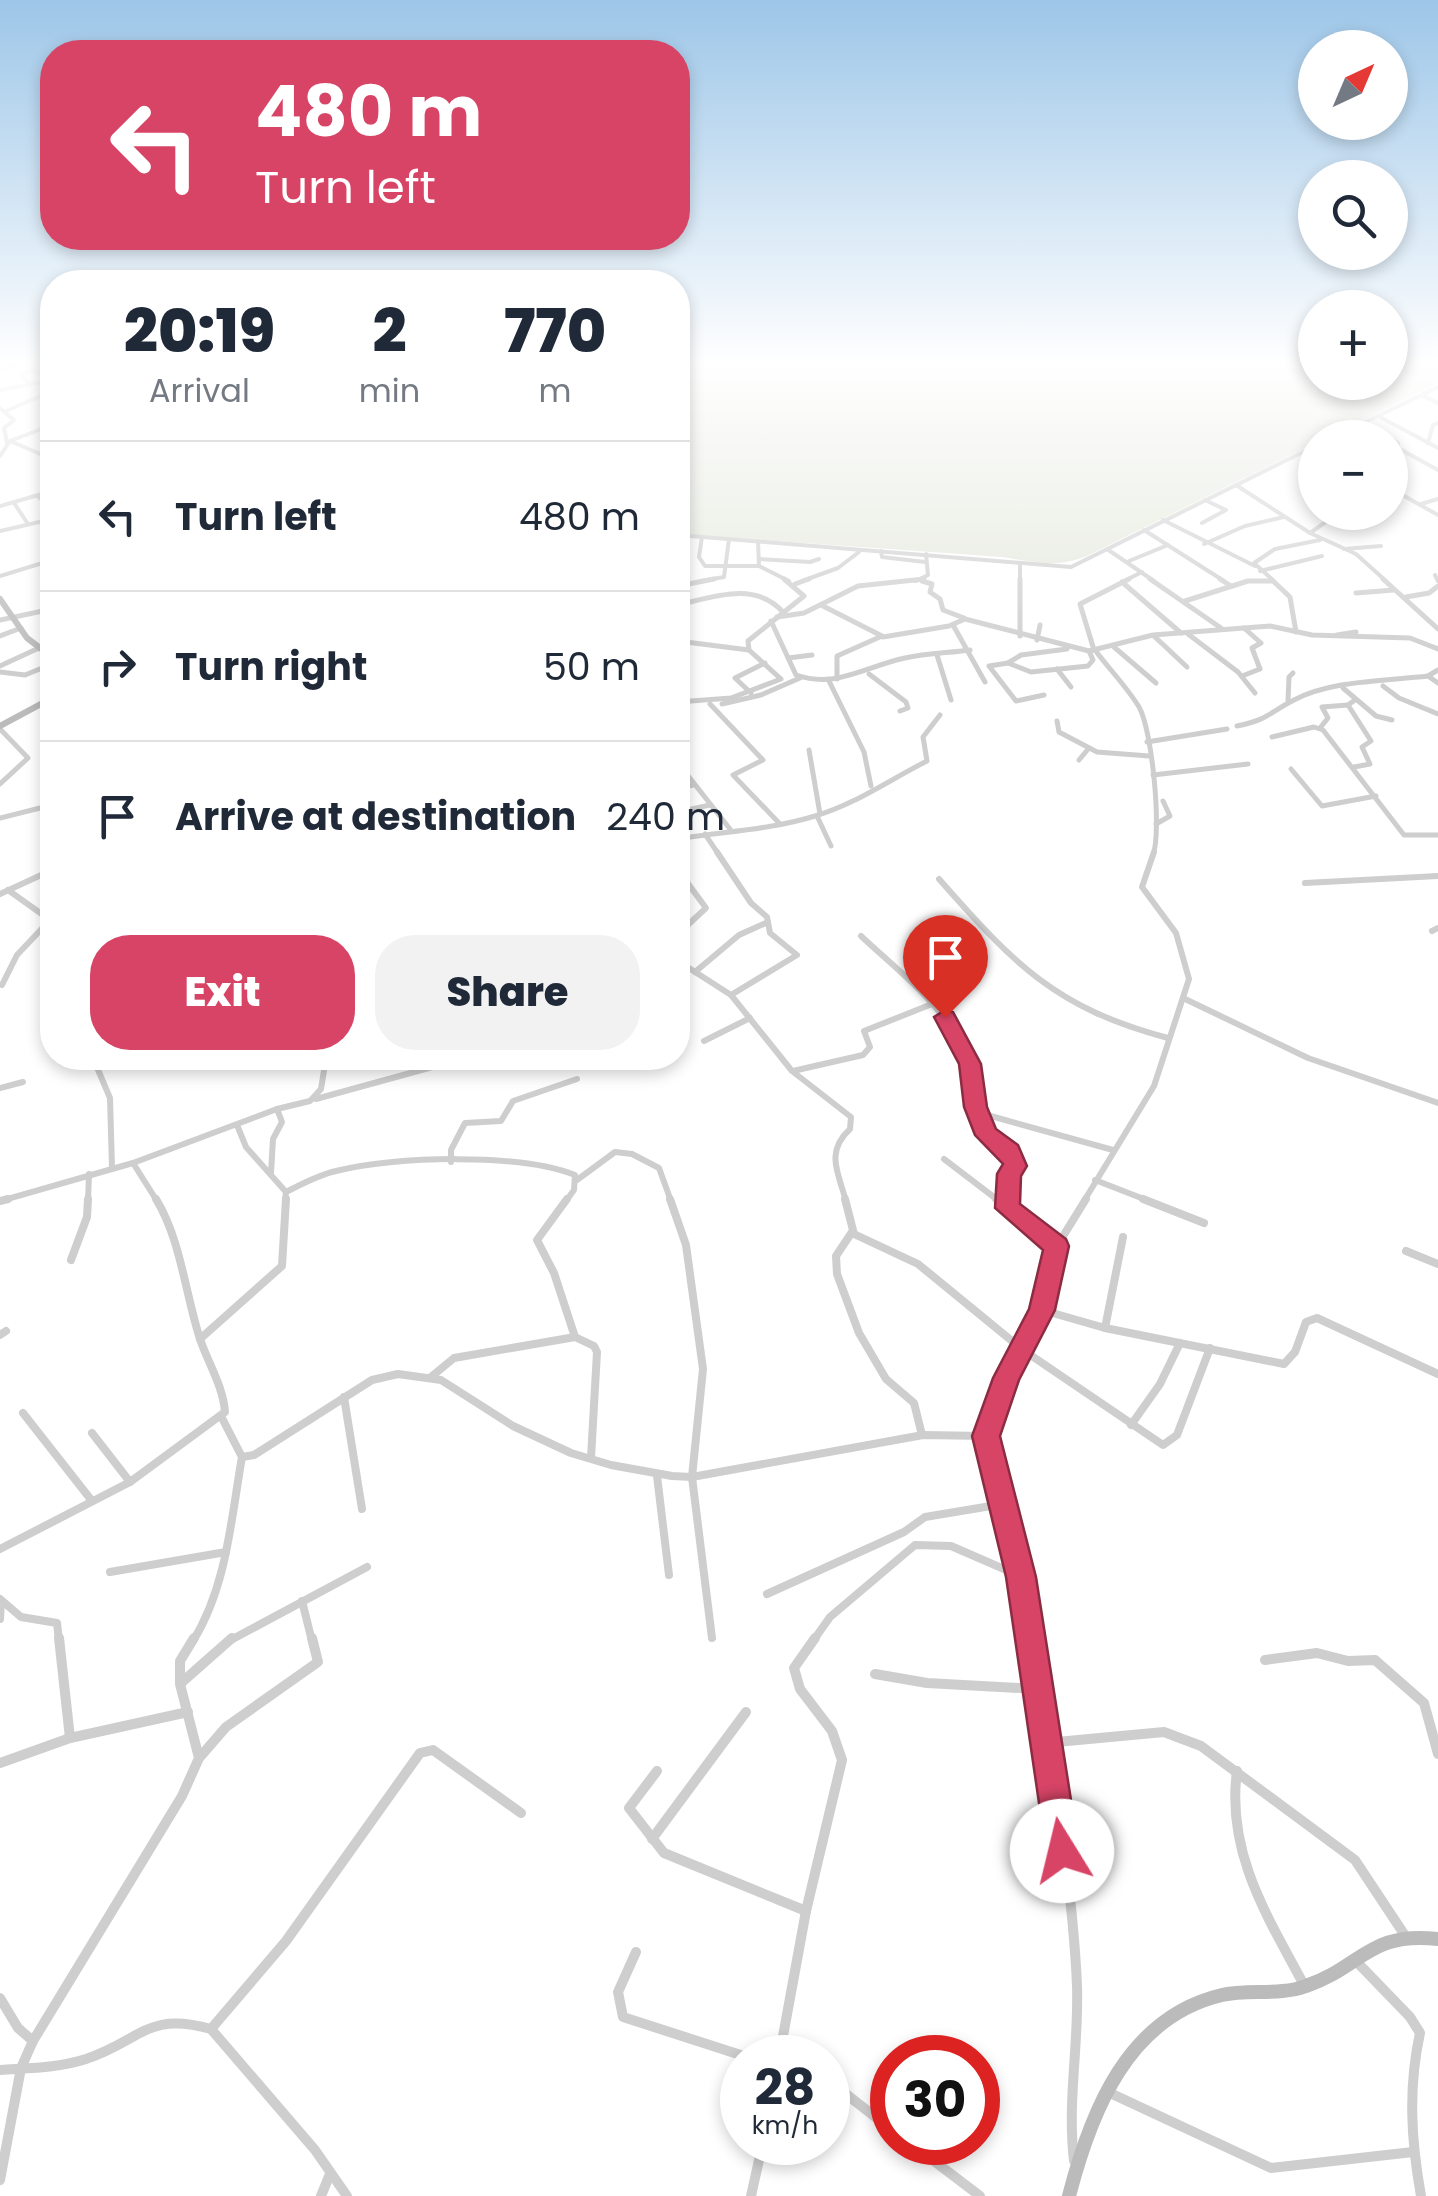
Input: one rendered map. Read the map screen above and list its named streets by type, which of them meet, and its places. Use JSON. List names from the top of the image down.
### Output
{
  "north": "top right",
  "page": {
    "map_buttons": ["+", "−"],
    "turn": ["480 m", "Turn left"],
    "eta": [
      "20:19",
      "Arrival",
      "2",
      "min",
      "770",
      "m"
    ],
    "list": [
      {
        "name": "Turn left",
        "value": "480 m"
      },
      {
        "name": "Turn right",
        "value": "50 m"
      },
      {
        "name": "Arrive at destination",
        "value": "240 m"
      }
    ],
    "buttons": ["Exit", "Share"],
    "speed": "28 km/h",
    "limit": "30"
  }
}
